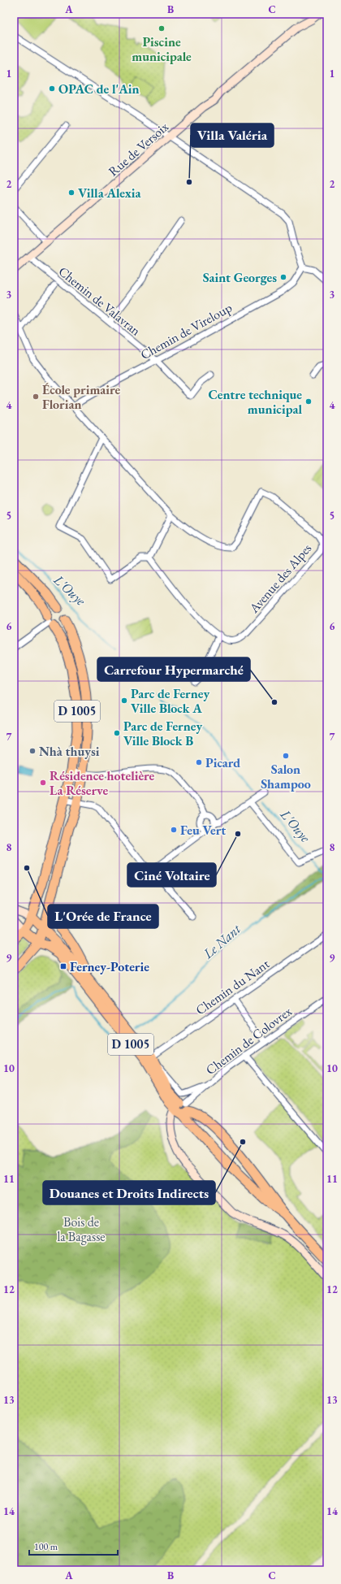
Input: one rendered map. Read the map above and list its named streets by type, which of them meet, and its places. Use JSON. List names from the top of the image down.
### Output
{
  "streets": {
    "main road": ["Rue de Versoix", "D 1005"],
    "street": [
      "Chemin de Valavran",
      "Chemin de Vireloup",
      "Avenue des Alpes",
      "Chemin du Nant",
      "Chemin de Colovrex"
    ]
  },
  "crossings": [
    ["Rue de Versoix", "Chemin de Valavran"],
    ["Chemin de Valavran", "Chemin de Vireloup"],
    ["Chemin de Vireloup", "Avenue des Alpes"],
    ["D 1005", "Chemin du Nant"],
    ["D 1005", "Chemin de Colovrex"]
  ],
  "water": ["L'Ouye", "Le Nant"],
  "parks": ["Bois de la Bagasse"],
  "places": {
    "other": [
      "Piscine municipale",
      "OPAC de l'Ain",
      "Villa Valéria",
      "Villa Alexia",
      "Saint Georges",
      "École primaire Florian",
      "Centre technique municipal",
      "Parc de Ferney Ville Block A",
      "Carrefour Hypermarché",
      "Parc de Ferney Ville Block B",
      "Nhà thuysi",
      "Salon Shampoo",
      "Picard",
      "Résidence hotelière La Réserve",
      "Feu Vert",
      "Ciné Voltaire",
      "L'Orée de France",
      "Douanes et Droits Indirects"
    ],
    "transit": ["Ferney-Poterie"]
  },
  "scale_bar": "100 m",
  "grid": {
    "columns": ["A", "B", "C"],
    "rows": [
      "1",
      "2",
      "3",
      "4",
      "5",
      "6",
      "7",
      "8",
      "9",
      "10",
      "11",
      "12",
      "13",
      "14"
    ]
  }
}
